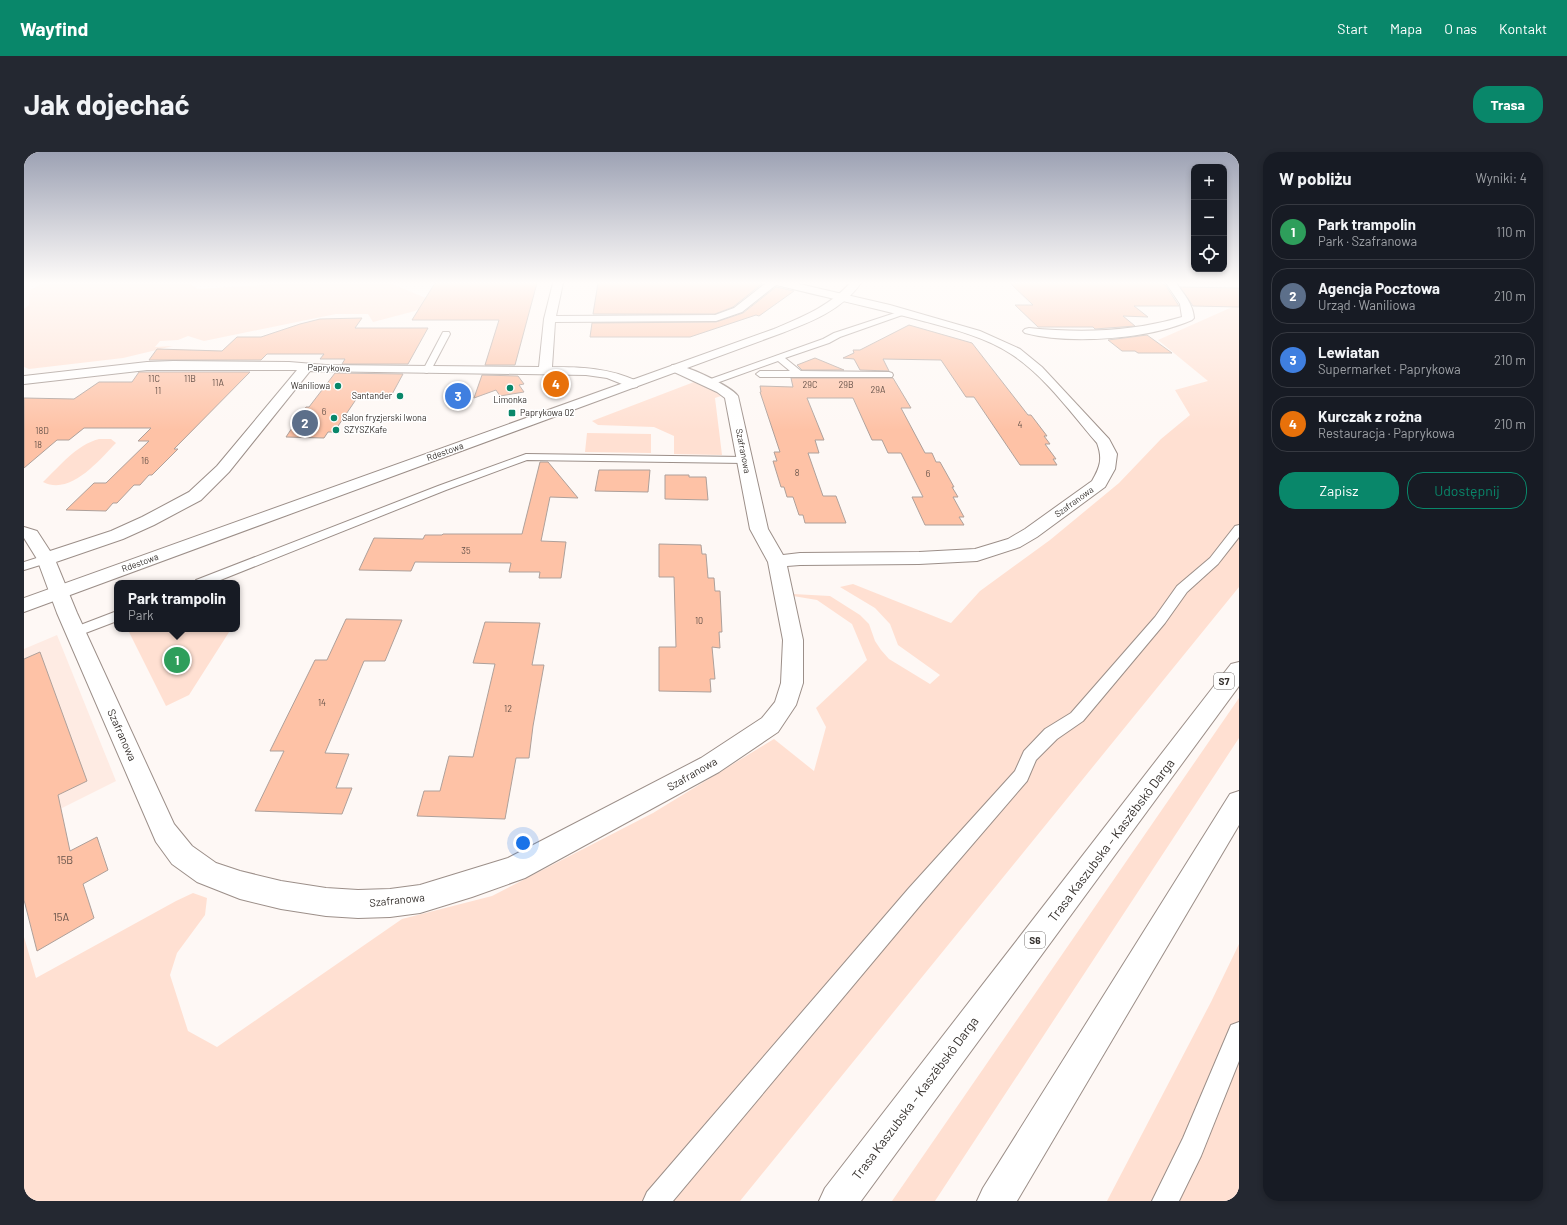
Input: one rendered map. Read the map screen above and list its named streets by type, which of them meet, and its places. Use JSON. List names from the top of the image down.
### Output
{
  "streets": {
    "main road": [
      "Paprykowa",
      "Szafranowa",
      "Rdestowa",
      "S7",
      "Trasa Kaszubska – Kaszëbskô Darga",
      "S6"
    ]
  },
  "crossings": [
    ["Paprykowa", "Rdestowa"],
    ["Szafranowa", "Rdestowa"],
    ["S7", "Trasa Kaszubska – Kaszëbskô Darga"]
  ],
  "places": {
    "other": [
      "Waniliowa",
      "Limonka",
      "Santander",
      "Salon fryzjerski Iwona",
      "SZYSZKafe"
    ],
    "transit": ["Paprykowa 02"]
  },
  "house_numbers": [
    "11C",
    "11B",
    "11A",
    "29C",
    "29B",
    "29A",
    "11",
    "6",
    "4",
    "18D",
    "18",
    "16",
    "8",
    "6",
    "35",
    "10",
    "14",
    "12",
    "15B",
    "15A"
  ],
  "page": {
    "header": "Wayfind",
    "nav": [
      "Start",
      "Mapa",
      "O nas",
      "Kontakt"
    ],
    "buttons": [
      "Trasa",
      ["Zapisz", "Udostępnij"]
    ],
    "title": "Jak dojechać",
    "heading": ["W pobliżu", "Wyniki: 4"],
    "map_buttons": ["+", "−"],
    "list": [
      {
        "mark": "1",
        "name": "Park trampolin",
        "note": "Park · Szafranowa",
        "value": "110 m"
      },
      {
        "mark": "2",
        "name": "Agencja Pocztowa",
        "note": "Urząd · Waniliowa",
        "value": "210 m"
      },
      {
        "mark": "3",
        "name": "Lewiatan",
        "note": "Supermarket · Paprykowa",
        "value": "210 m"
      },
      {
        "mark": "4",
        "name": "Kurczak z rożna",
        "note": "Restauracja · Paprykowa",
        "value": "210 m"
      }
    ],
    "pins": [
      "4",
      "3",
      "2",
      "1"
    ],
    "popup": ["Park trampolin", "Park"]
  }
}
